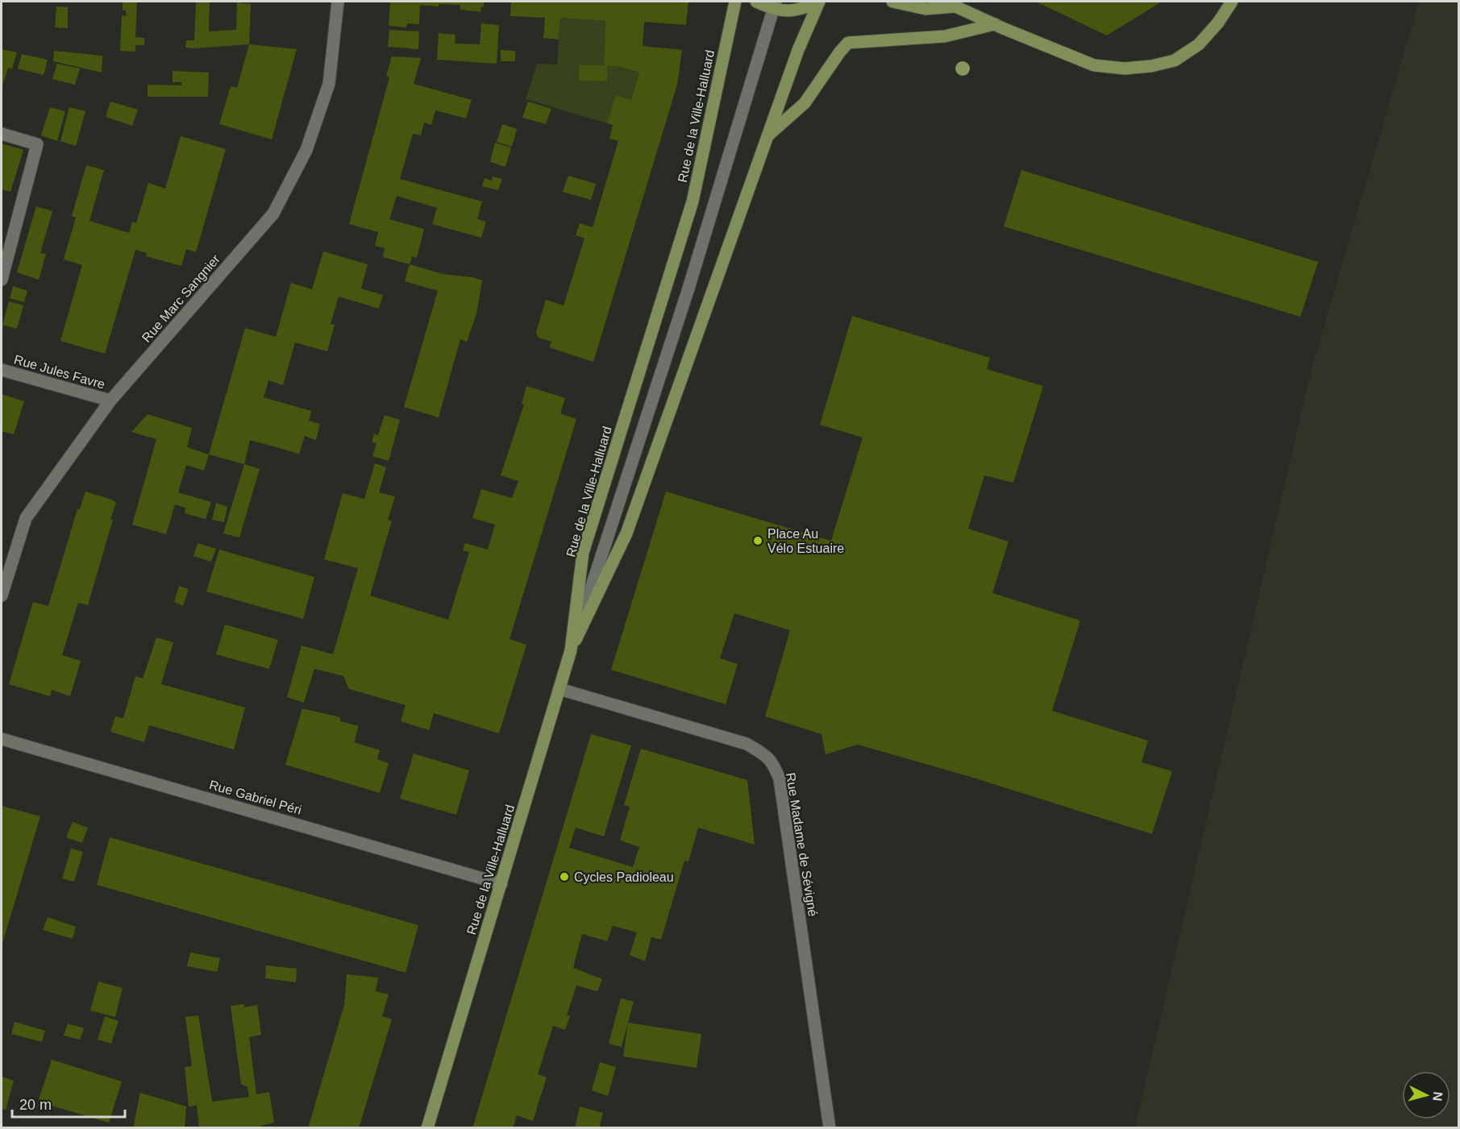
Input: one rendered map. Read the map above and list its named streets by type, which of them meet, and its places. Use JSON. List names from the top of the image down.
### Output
{
  "streets": {
    "main road": ["Rue de la Ville-Halluard"],
    "street": [
      "Rue Marc Sangnier",
      "Rue Jules Favre",
      "Rue Gabriel Péri",
      "Rue Madame de Sévigné"
    ]
  },
  "crossings": [
    ["Rue de la Ville-Halluard", "Rue Gabriel Péri"],
    ["Rue de la Ville-Halluard", "Rue Madame de Sévigné"],
    ["Rue Marc Sangnier", "Rue Jules Favre"]
  ],
  "places": ["Place Au Vélo Estuaire", "Cycles Padioleau"],
  "scale_bar": "20 m",
  "north": "right"
}
